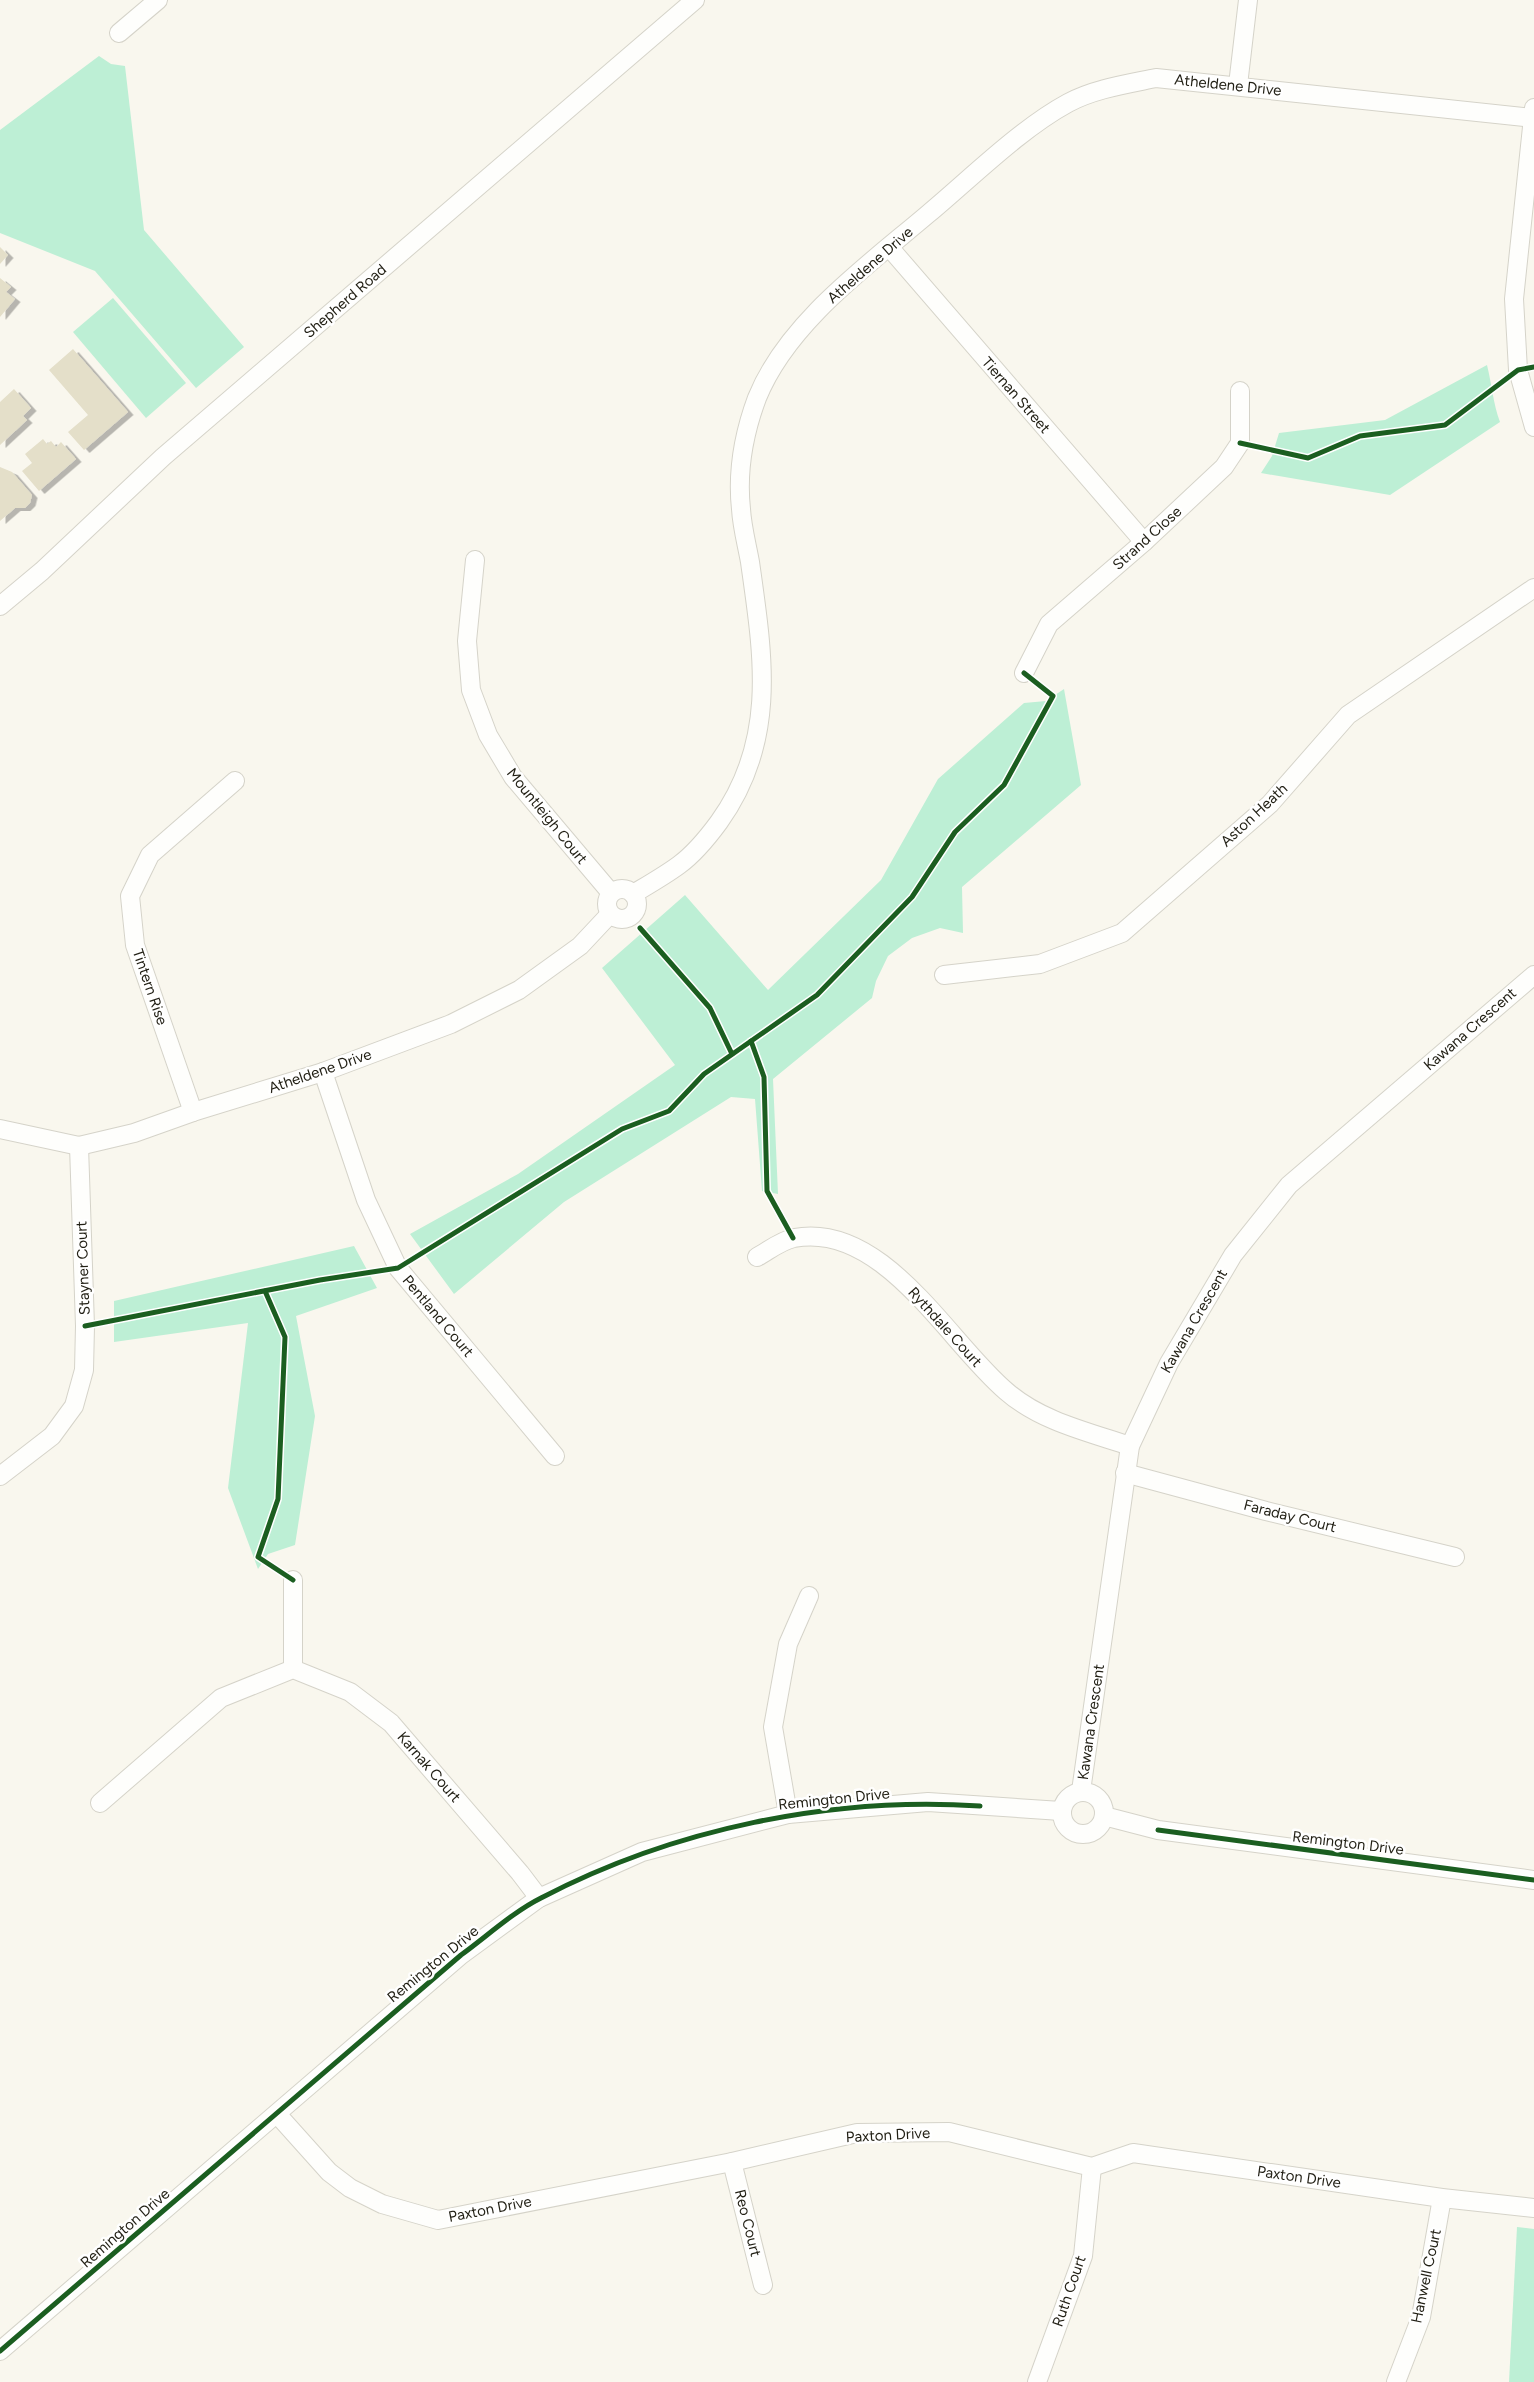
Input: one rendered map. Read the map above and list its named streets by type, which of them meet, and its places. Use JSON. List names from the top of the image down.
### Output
{
  "streets": {
    "street": [
      "Atheldene Drive",
      "Shepherd Road",
      "Tiernan Street",
      "Strand Close",
      "Aston Heath",
      "Mountleigh Court",
      "Tintern Rise",
      "Kawana Crescent",
      "Stayner Court",
      "Pentland Court",
      "Rythdale Court",
      "Faraday Court",
      "Karnak Court",
      "Remington Drive",
      "Paxton Drive",
      "Reo Court",
      "Hanwell Court",
      "Ruth Court"
    ]
  },
  "crossings": [
    ["Atheldene Drive", "Tiernan Street"],
    ["Atheldene Drive", "Mountleigh Court"],
    ["Atheldene Drive", "Tintern Rise"],
    ["Atheldene Drive", "Stayner Court"],
    ["Atheldene Drive", "Pentland Court"],
    ["Tiernan Street", "Strand Close"],
    ["Kawana Crescent", "Rythdale Court"],
    ["Kawana Crescent", "Faraday Court"],
    ["Kawana Crescent", "Remington Drive"],
    ["Karnak Court", "Remington Drive"],
    ["Remington Drive", "Paxton Drive"],
    ["Paxton Drive", "Reo Court"],
    ["Paxton Drive", "Hanwell Court"],
    ["Paxton Drive", "Ruth Court"]
  ]
}
